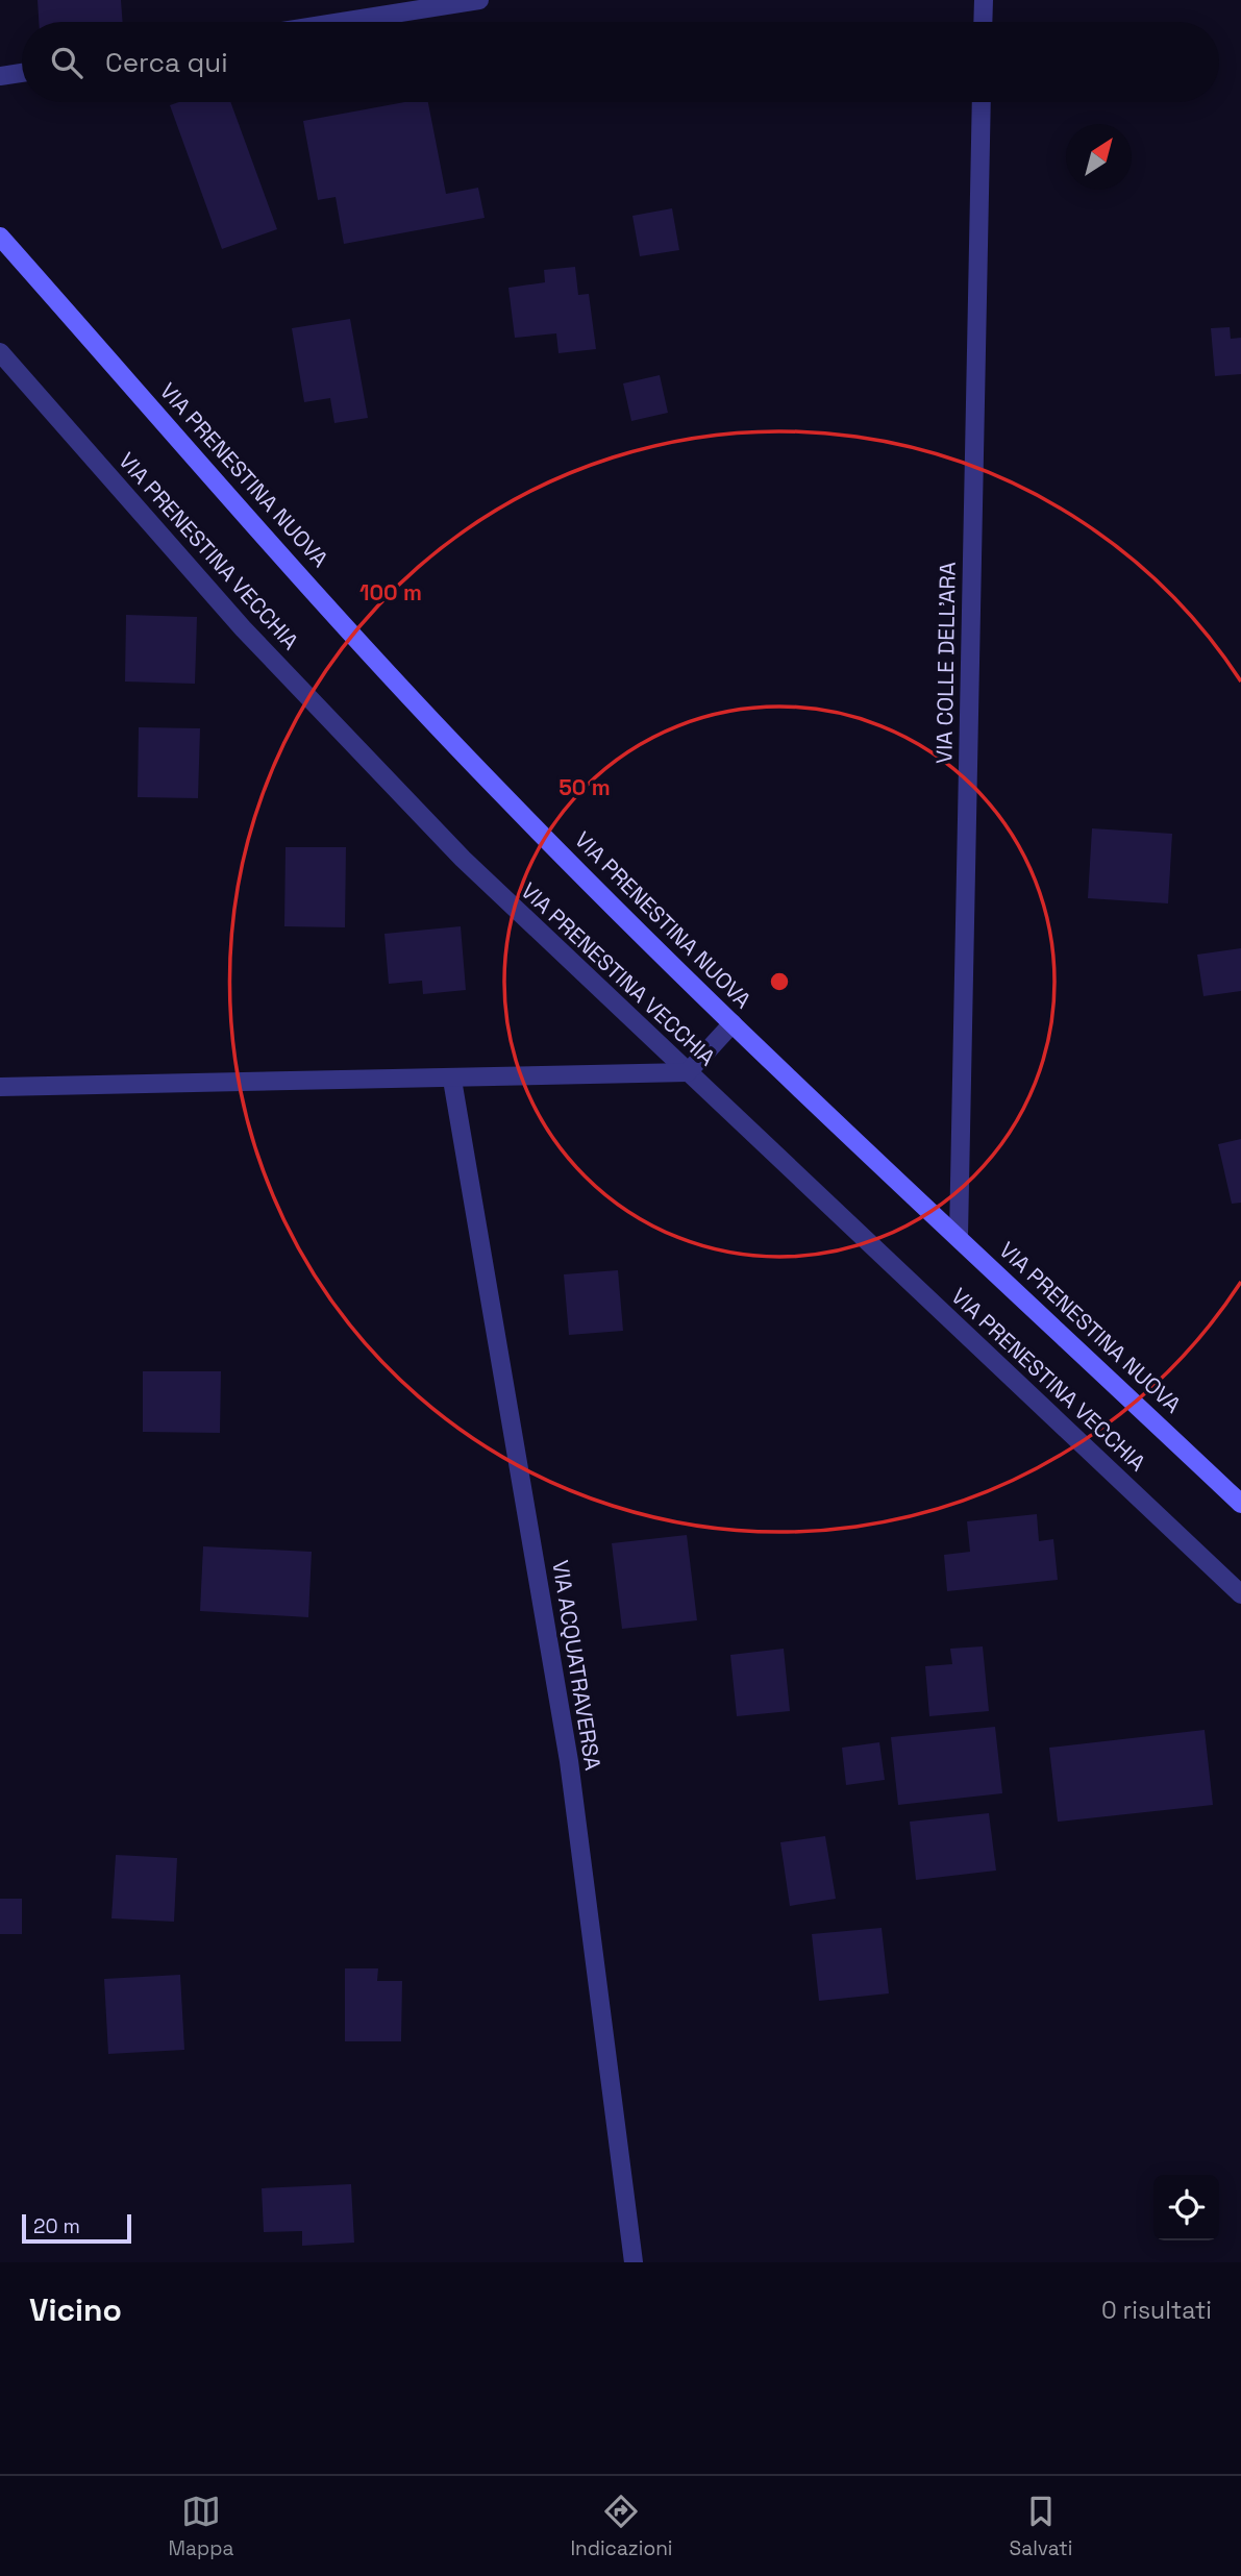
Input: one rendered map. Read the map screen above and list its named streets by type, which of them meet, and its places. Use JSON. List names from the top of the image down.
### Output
{
  "streets": {
    "main road": ["VIA PRENESTINA NUOVA"],
    "street": ["VIA PRENESTINA VECCHIA", "VIA COLLE DELL'ARA", "VIA ACQUATRAVERSA"]
  },
  "crossings": [
    ["VIA PRENESTINA NUOVA", "VIA COLLE DELL'ARA"]
  ],
  "scale_bar": "20 m",
  "north": "top right",
  "page": {
    "search": "Cerca qui",
    "scale": "20 m",
    "heading": ["Vicino", "0 risultati"],
    "nav": ["Mappa", "Indicazioni", "Salvati"]
  },
  "rings": ["100 m", "50 m"]
}
